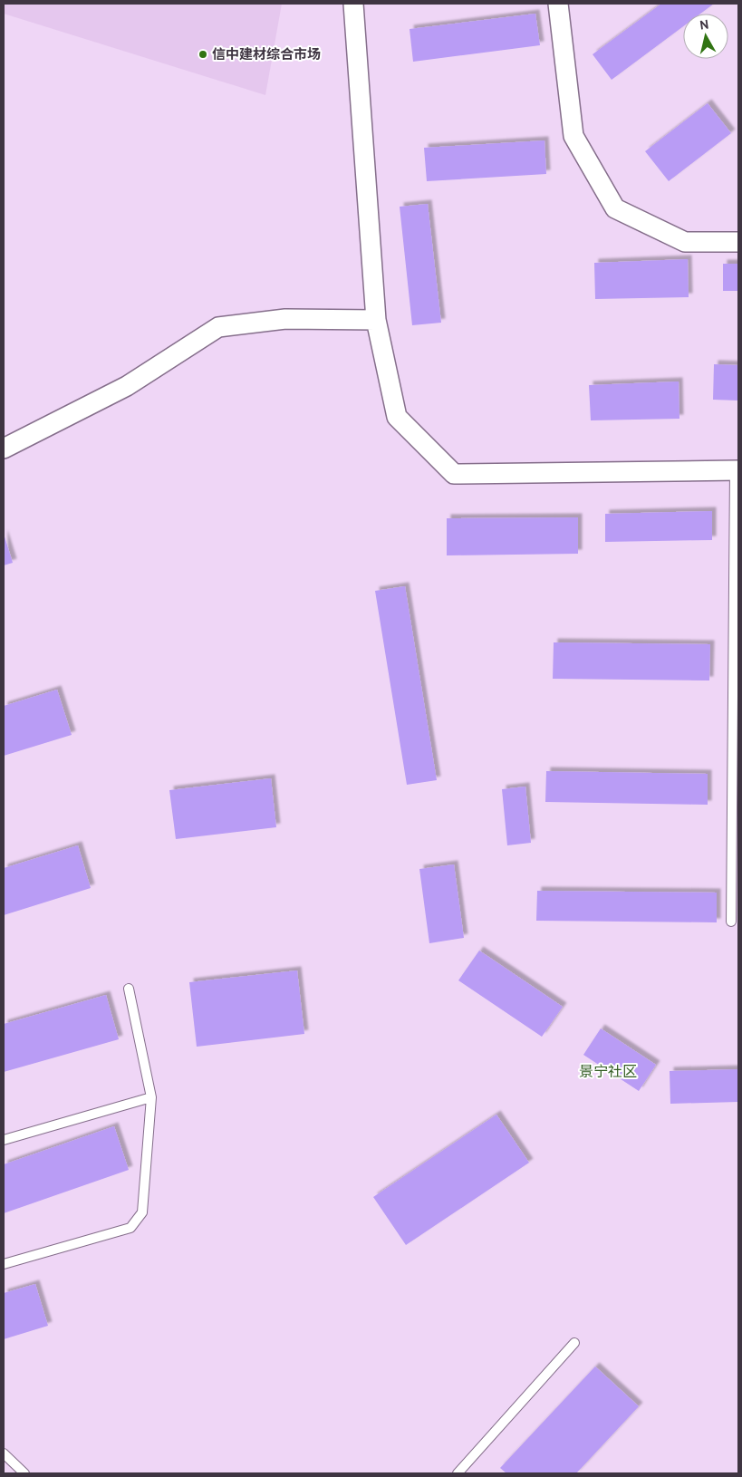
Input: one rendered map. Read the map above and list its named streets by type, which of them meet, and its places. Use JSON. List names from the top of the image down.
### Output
{
  "districts": ["景宁社区"],
  "places": ["信中建材综合市场"],
  "north": "top"
}
